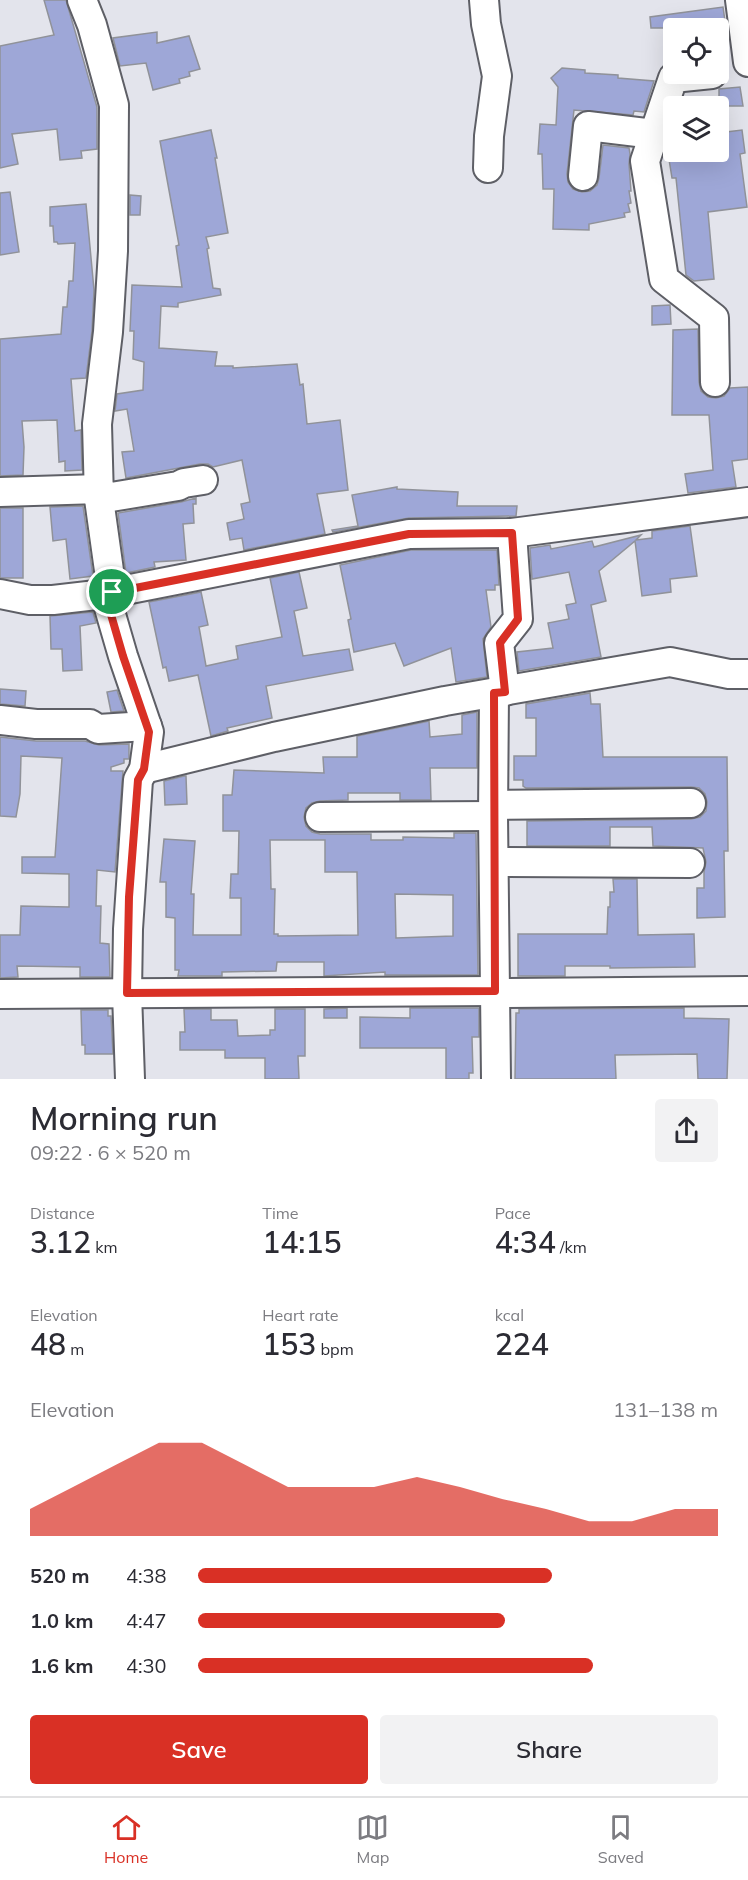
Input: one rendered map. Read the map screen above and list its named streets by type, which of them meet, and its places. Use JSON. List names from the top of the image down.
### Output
{
  "page": {
    "heading": ["Morning run", "09:22 · 6 × 520 m"],
    "stats": [
      ["Distance", "3.12 km"],
      ["Time", "14:15"],
      ["Pace", "4:34 /km"],
      ["Elevation", "48 m"],
      ["Heart rate", "153 bpm"],
      ["kcal", "224"]
    ],
    "chart": ["Elevation", "131–138 m"],
    "list": [
      {
        "name": "520 m",
        "note": "4:38"
      },
      {
        "name": "1.0 km",
        "note": "4:47"
      },
      {
        "name": "1.6 km",
        "note": "4:30"
      }
    ],
    "buttons": ["Save", "Share"],
    "tabs": ["Home", "Map", "Saved"]
  }
}
